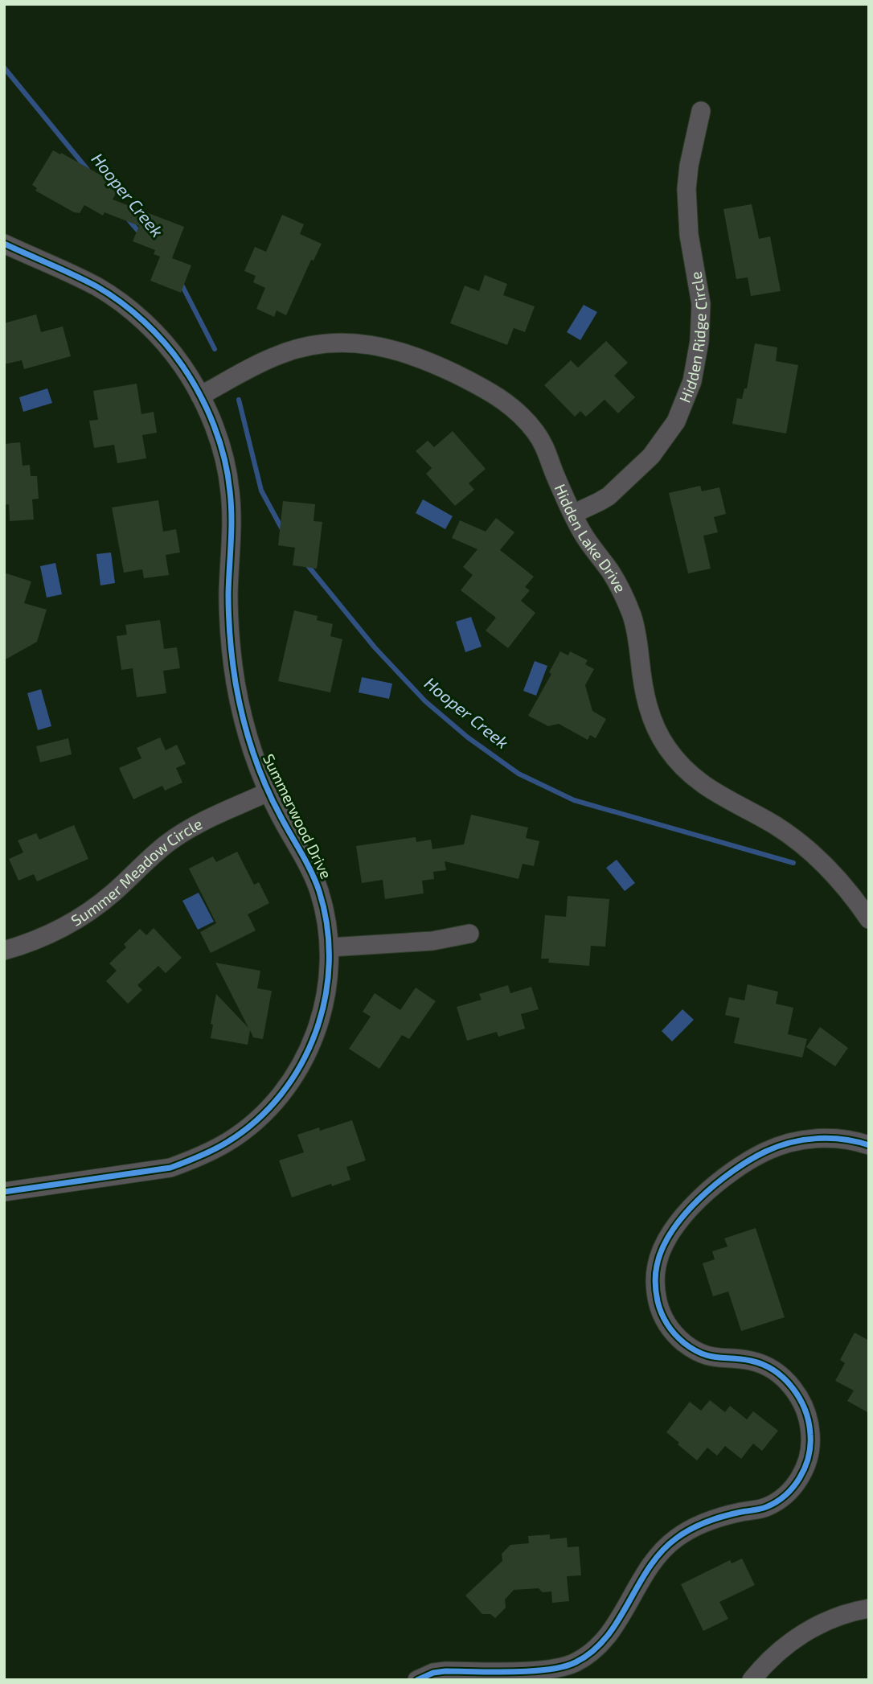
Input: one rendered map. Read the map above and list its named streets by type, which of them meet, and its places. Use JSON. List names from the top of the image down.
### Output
{
  "streets": {
    "street": [
      "Hidden Ridge Circle",
      "Hidden Lake Drive",
      "Summerwood Drive",
      "Summer Meadow Circle"
    ]
  },
  "crossings": [
    ["Hidden Ridge Circle", "Hidden Lake Drive"],
    ["Hidden Lake Drive", "Summerwood Drive"],
    ["Summerwood Drive", "Summer Meadow Circle"]
  ],
  "water": ["Hooper Creek"]
}
